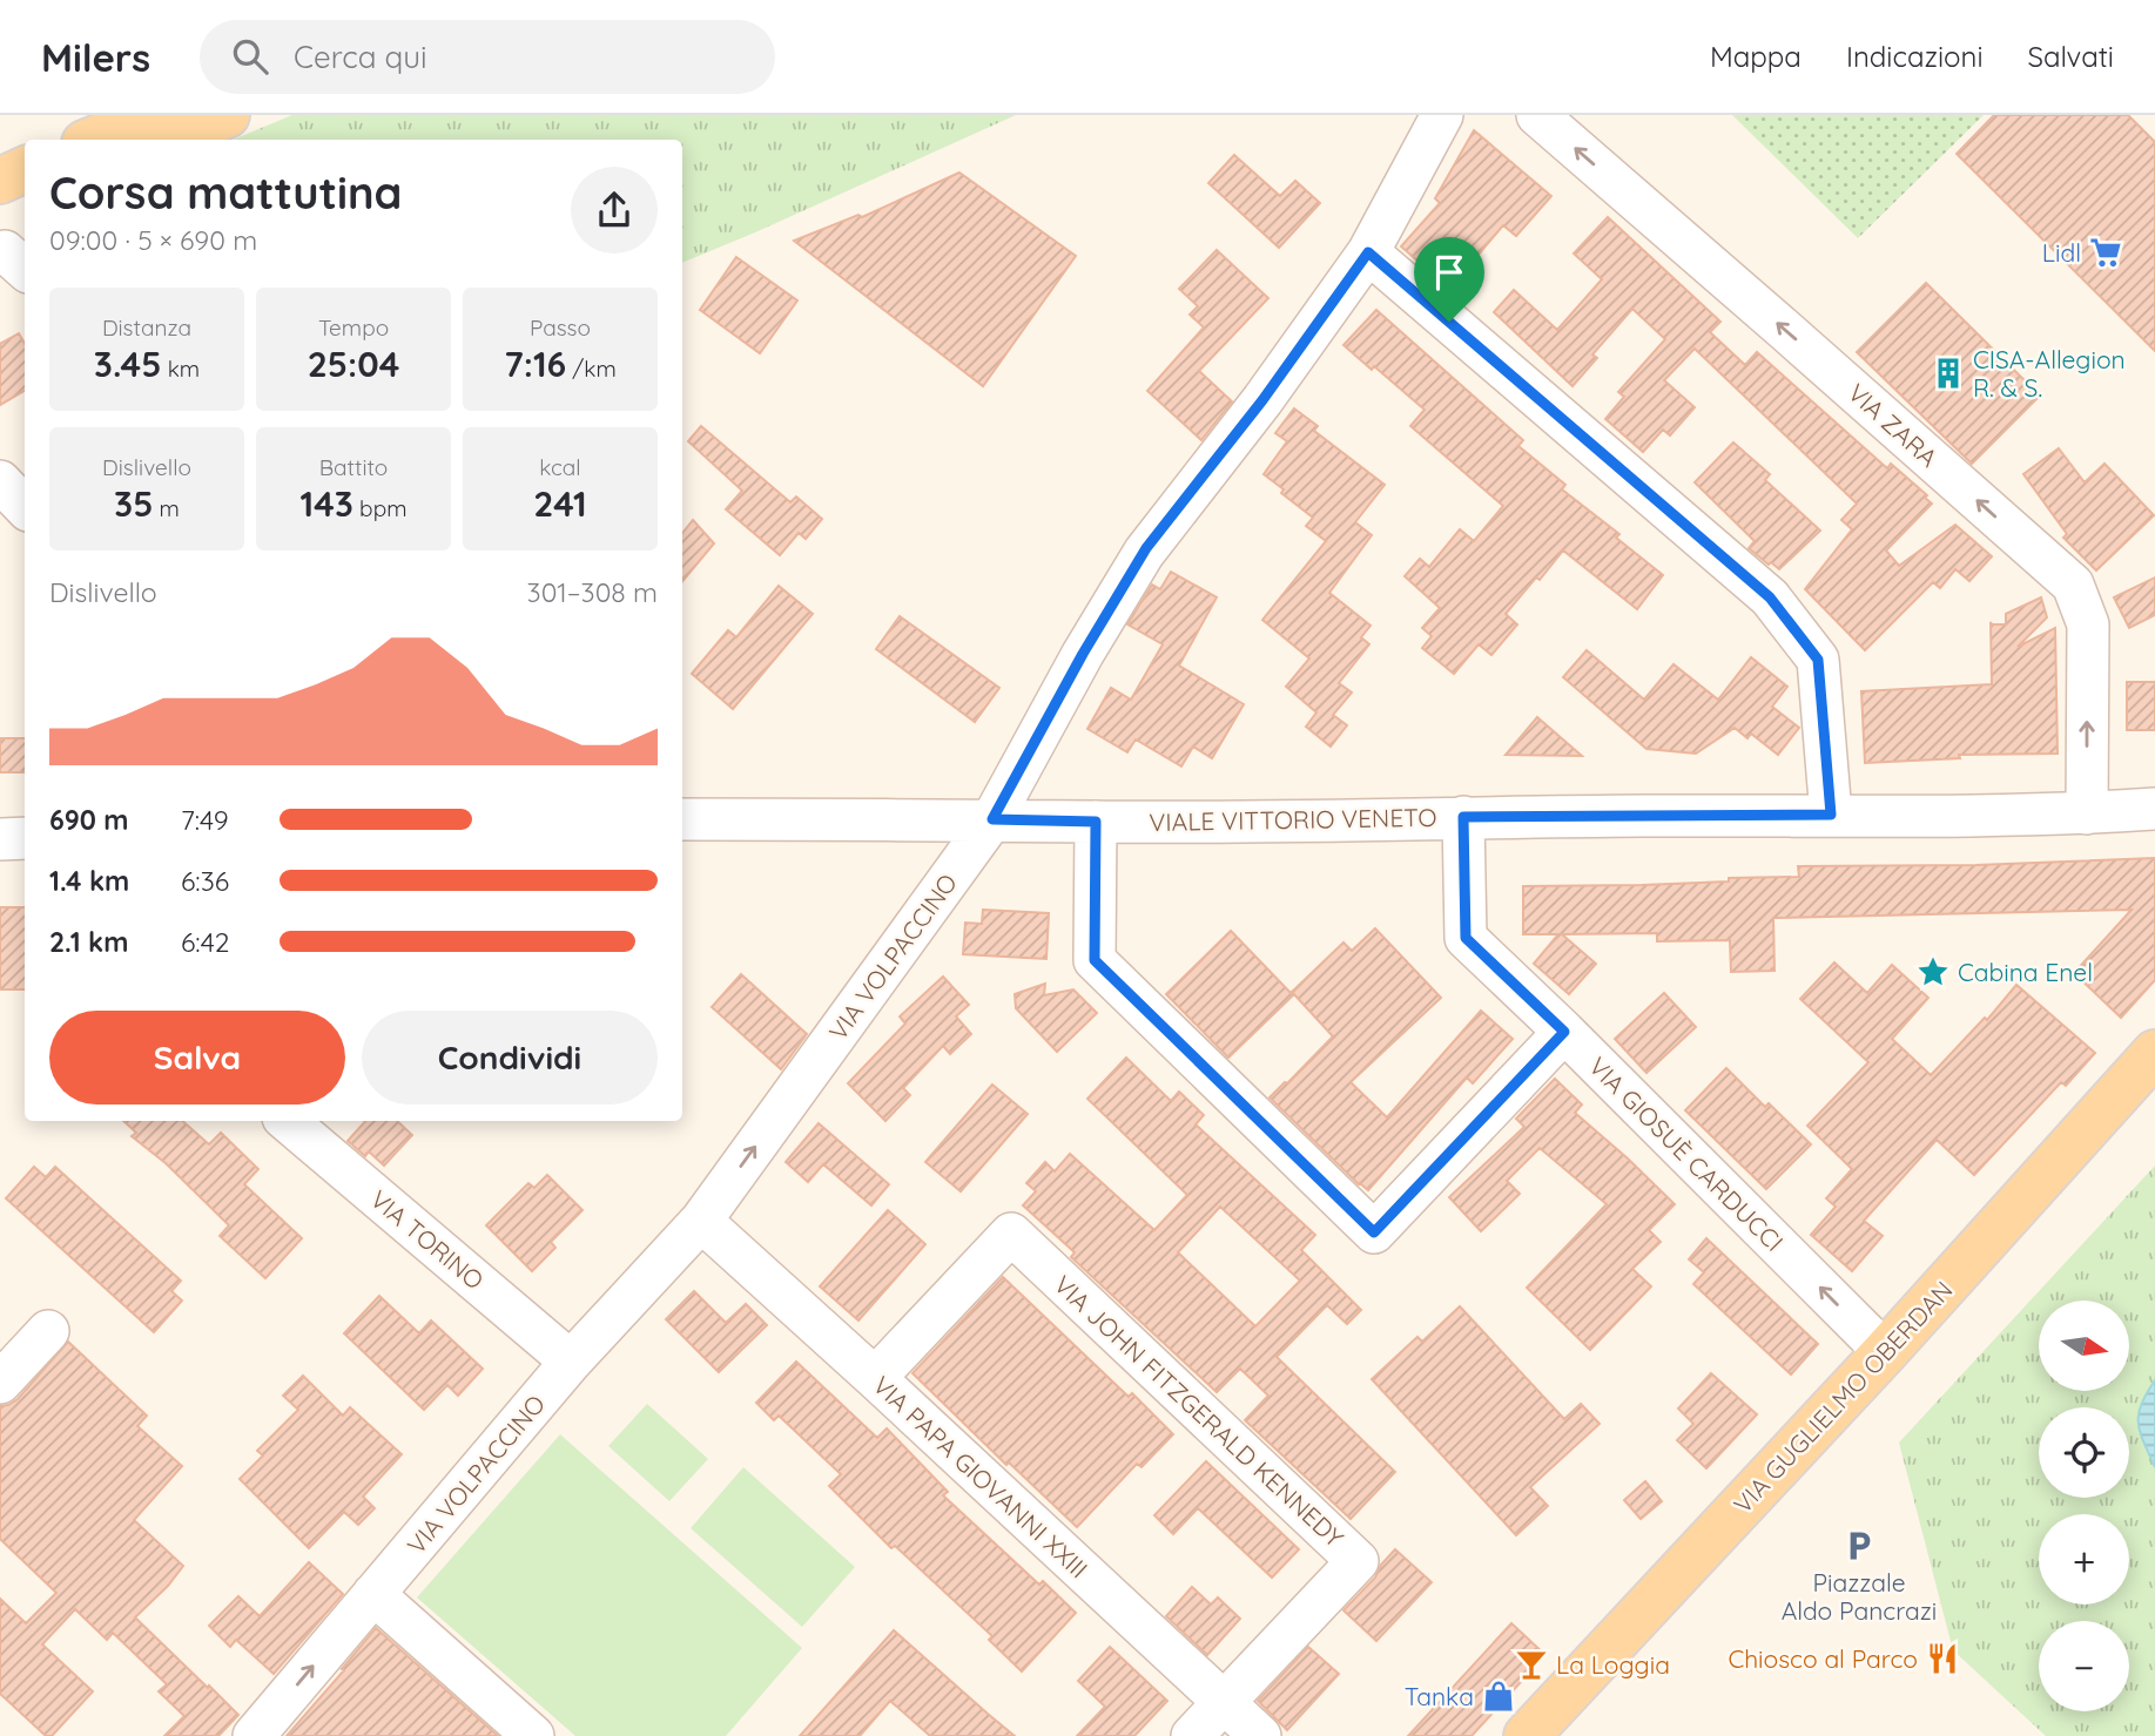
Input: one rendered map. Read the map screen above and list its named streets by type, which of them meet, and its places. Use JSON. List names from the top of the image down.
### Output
{
  "streets": {
    "main road": ["VIA GUGLIELMO OBERDAN"],
    "street": [
      "VIA ZARA",
      "VIALE VITTORIO VENETO",
      "VIA VOLPACCINO",
      "VIA GIOSUÈ CARDUCCI",
      "VIA TORINO",
      "VIA JOHN FITZGERALD KENNEDY",
      "VIA PAPA GIOVANNI XXIII"
    ]
  },
  "crossings": [
    ["VIA ZARA", "VIALE VITTORIO VENETO"],
    ["VIALE VITTORIO VENETO", "VIA VOLPACCINO"],
    ["VIALE VITTORIO VENETO", "VIA GIOSUÈ CARDUCCI"],
    ["VIA VOLPACCINO", "VIA TORINO"],
    ["VIA VOLPACCINO", "VIA PAPA GIOVANNI XXIII"],
    ["VIA GIOSUÈ CARDUCCI", "VIA GUGLIELMO OBERDAN"],
    ["VIA JOHN FITZGERALD KENNEDY", "VIA PAPA GIOVANNI XXIII"]
  ],
  "one_way": ["VIA GIOSUÈ CARDUCCI"],
  "places": {
    "supermarket": ["Lidl"],
    "building": ["CISA-Allegion R. & S."],
    "place": ["Cabina Enel"],
    "parking": ["Piazzale Aldo Pancrazi"],
    "restaurant": ["Chiosco al Parco"],
    "bar": ["La Loggia"],
    "shop": ["Tanka"]
  },
  "north": "right",
  "page": {
    "header": "Milers",
    "search": "Cerca qui",
    "nav": ["Mappa", "Indicazioni", "Salvati"],
    "heading": ["Corsa mattutina", "09:00 · 5 × 690 m"],
    "stats": [
      ["Distanza", "3.45 km"],
      ["Tempo", "25:04"],
      ["Passo", "7:16 /km"],
      ["Dislivello", "35 m"],
      ["Battito", "143 bpm"],
      ["kcal", "241"]
    ],
    "chart": ["Dislivello", "301–308 m"],
    "list": [
      {
        "name": "690 m",
        "note": "7:49"
      },
      {
        "name": "1.4 km",
        "note": "6:36"
      },
      {
        "name": "2.1 km",
        "note": "6:42"
      }
    ],
    "buttons": ["Salva", "Condividi"],
    "map_buttons": ["+", "−"]
  }
}
